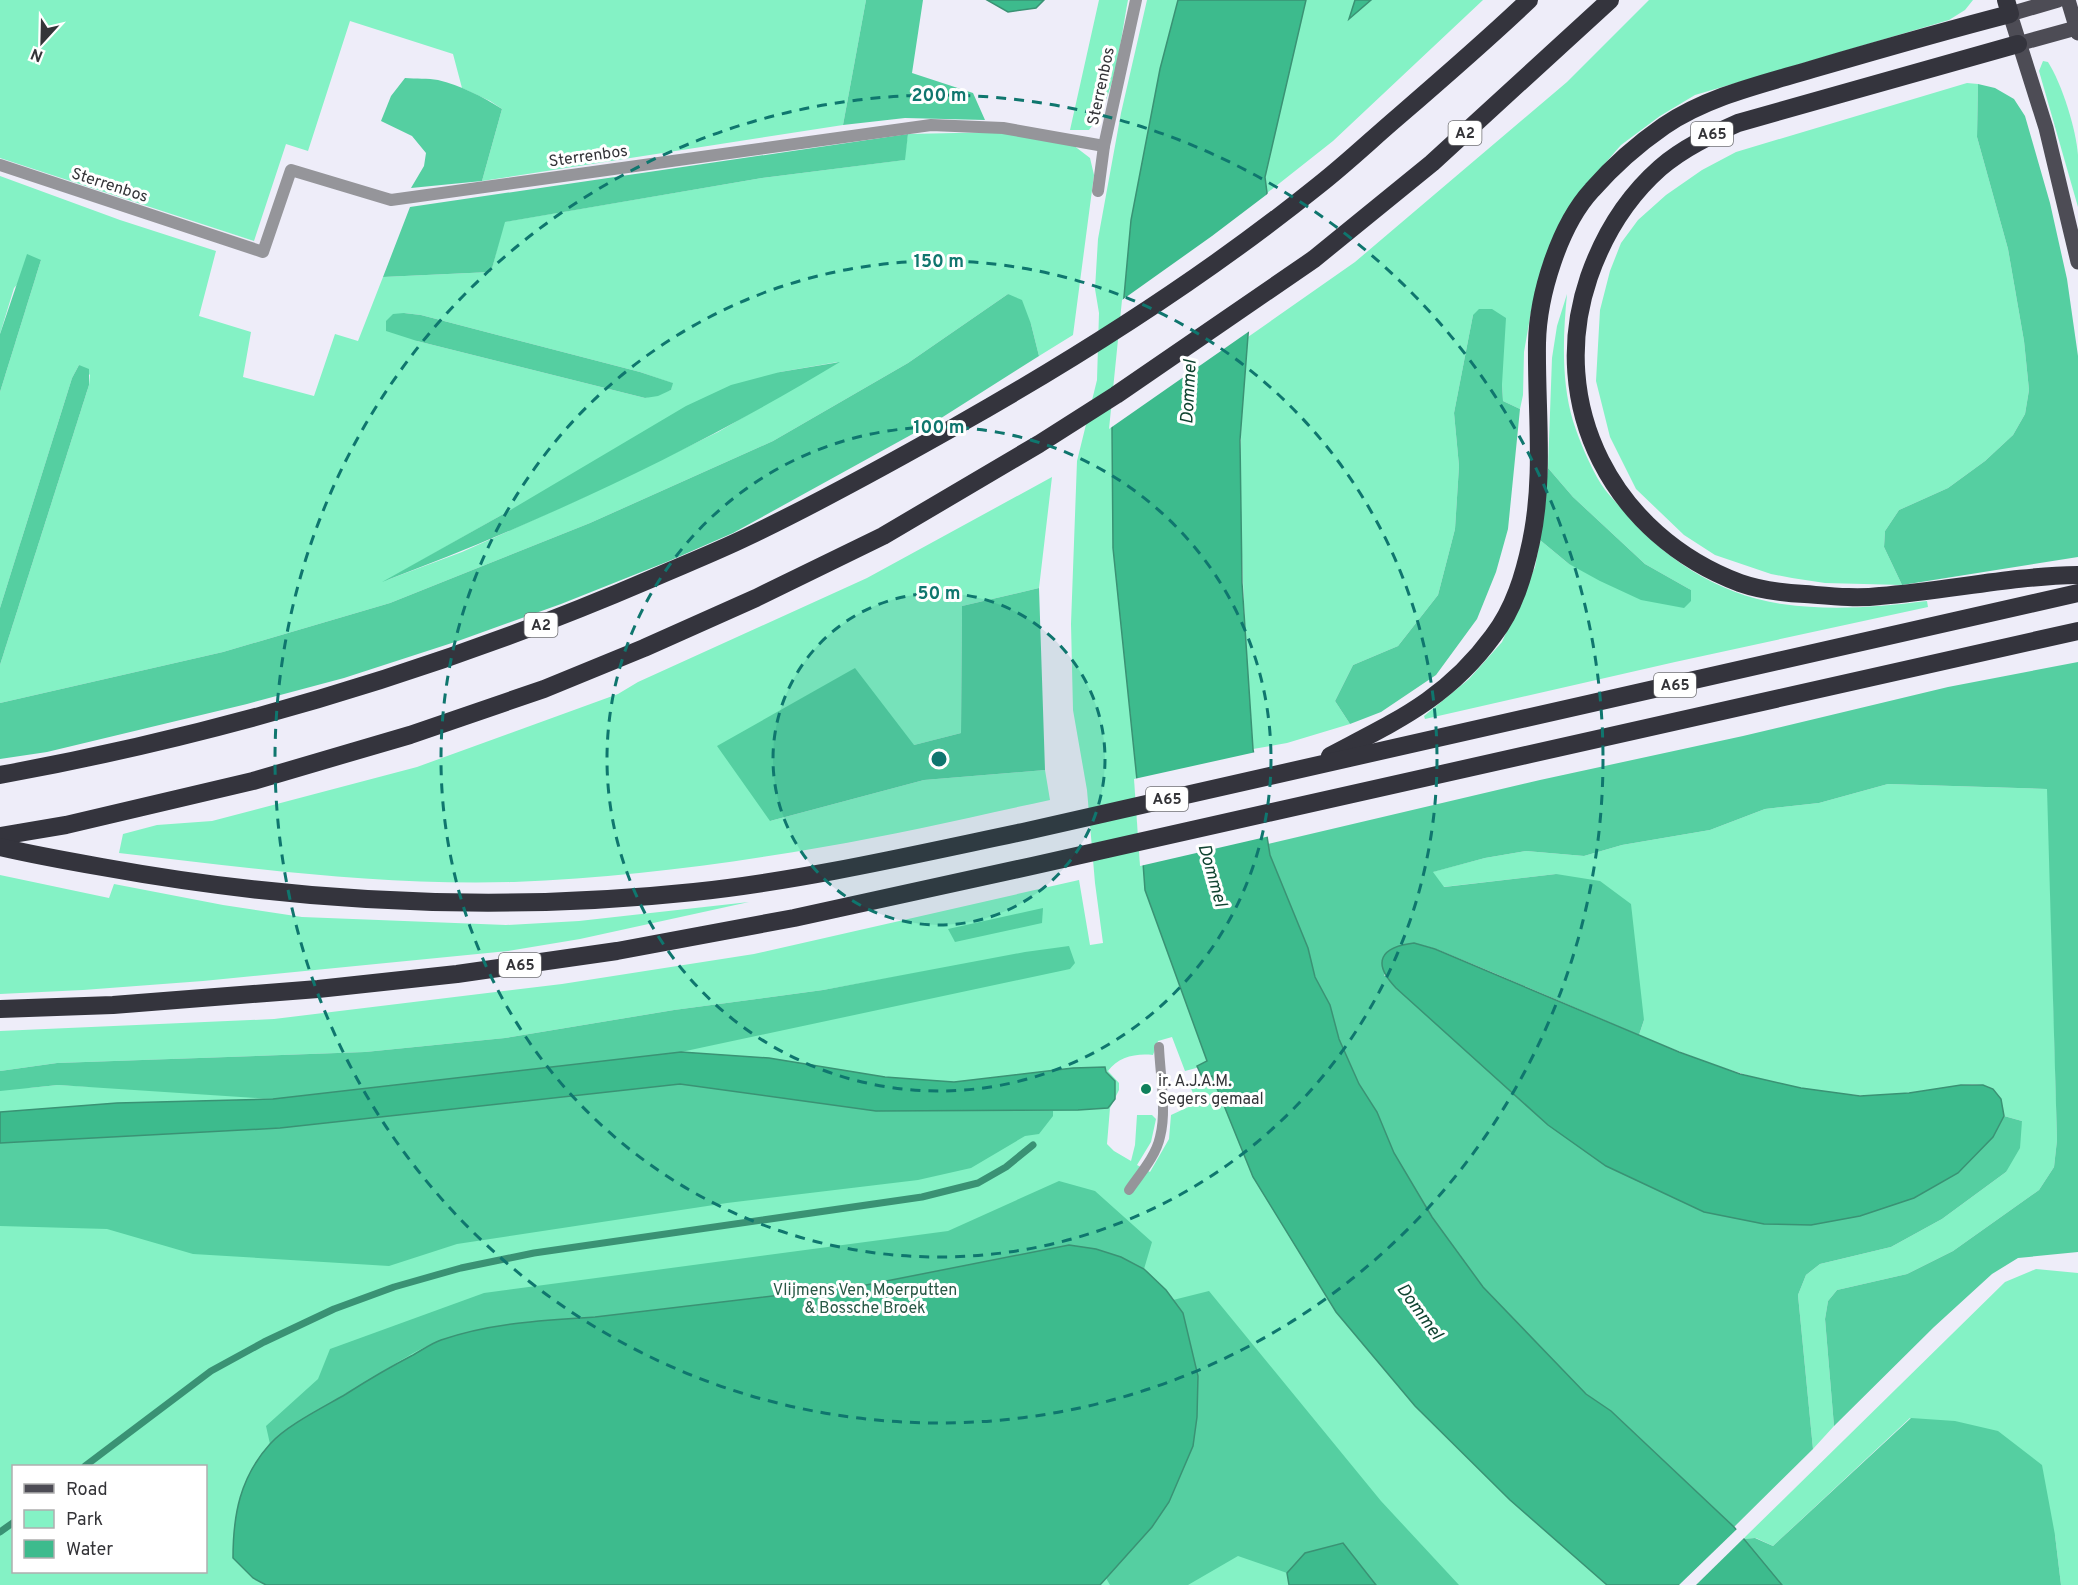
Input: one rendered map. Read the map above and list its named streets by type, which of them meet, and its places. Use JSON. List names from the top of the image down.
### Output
{
  "streets": {
    "highway": ["A2", "A65"],
    "street": ["Sterrenbos"]
  },
  "water": ["Dommel"],
  "parks": ["Vlijmens Ven, Moerputten & Bossche Broek"],
  "places": ["ir. A.J.A.M. Segers gemaal"],
  "legend": ["Road", "Park", "Water"],
  "north": "bottom",
  "rings": [
    "200 m",
    "150 m",
    "100 m",
    "50 m"
  ]
}
